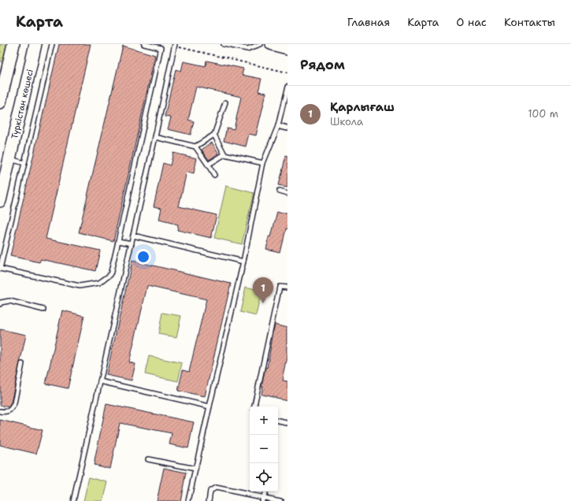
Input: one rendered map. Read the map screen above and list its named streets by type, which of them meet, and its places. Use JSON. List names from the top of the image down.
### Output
{
  "streets": {
    "main road": ["Түркістан көшесі"]
  },
  "page": {
    "header": "Карта",
    "nav": [
      "Главная",
      "Карта",
      "О нас",
      "Контакты"
    ],
    "heading": "Рядом",
    "list": [
      {
        "mark": "1",
        "name": "Қарлығаш",
        "note": "Школа",
        "value": "100 m"
      }
    ],
    "pins": "1",
    "map_buttons": ["+", "−"]
  }
}
